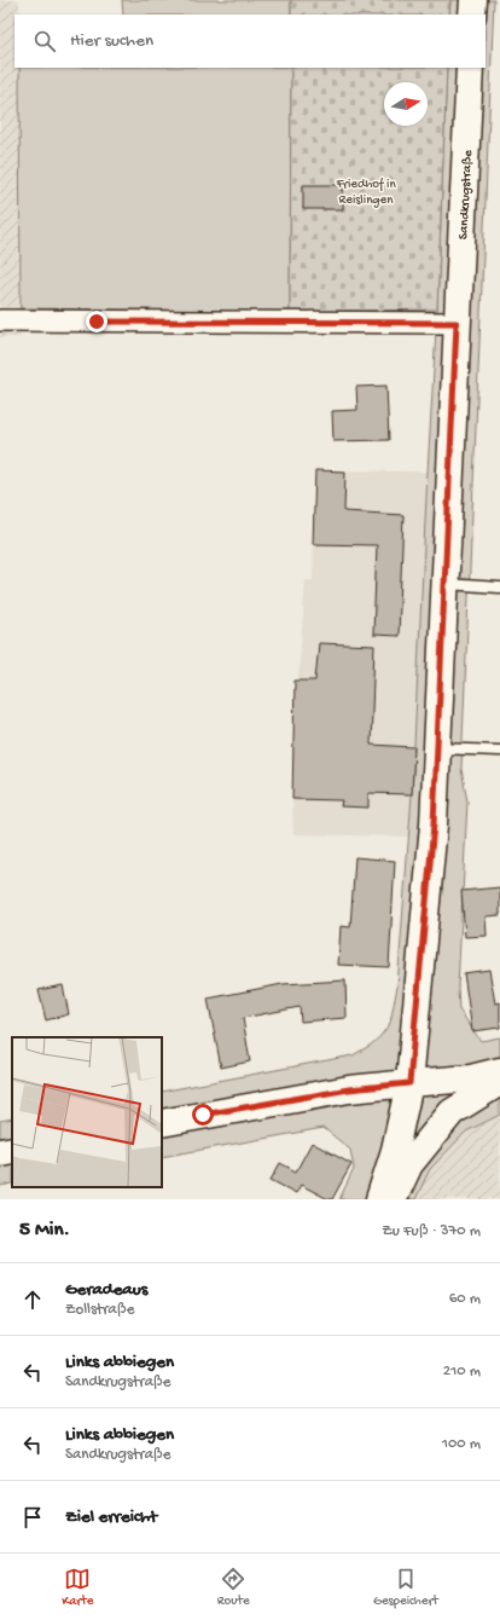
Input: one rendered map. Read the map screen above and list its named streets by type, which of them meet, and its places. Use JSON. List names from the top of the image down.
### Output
{
  "streets": {
    "street": ["Sandkrugstraße"]
  },
  "parks": ["Friedhof in Reislingen"],
  "north": "right",
  "page": {
    "search": "Hier suchen",
    "heading": ["5 Min.", "Zu Fuß · 370 m"],
    "list": [
      ["Geradeaus", "Zollstraße", "60 m"],
      ["Links abbiegen", "Sandkrugstraße", "210 m"],
      ["Links abbiegen", "Sandkrugstraße", "100 m"],
      "Ziel erreicht"
    ],
    "nav": ["Karte", "Route", "Gespeichert"]
  }
}
